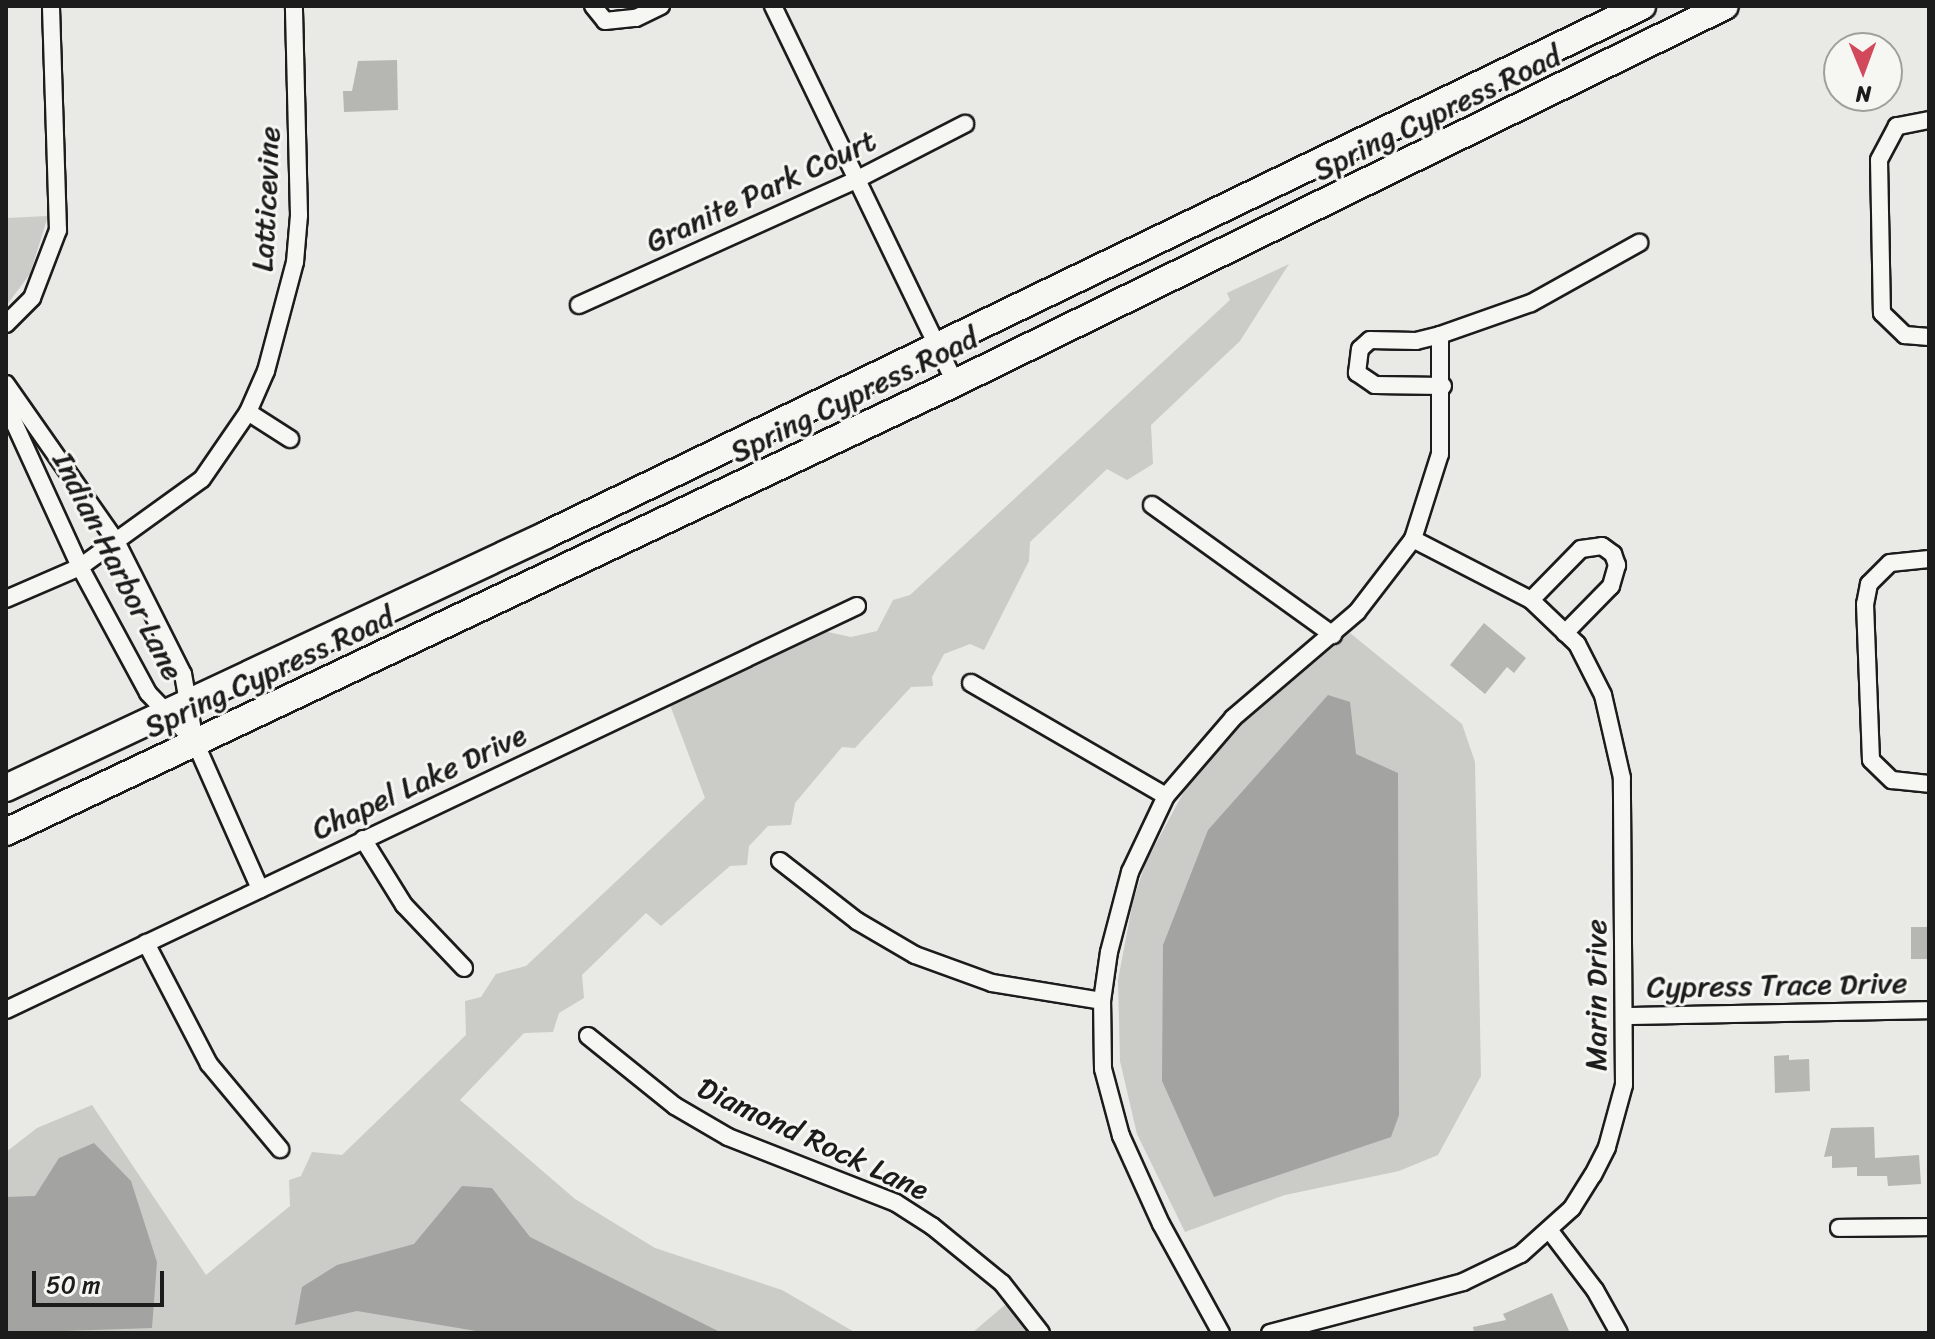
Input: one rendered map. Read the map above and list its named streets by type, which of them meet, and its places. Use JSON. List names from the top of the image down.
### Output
{
  "streets": {
    "main road": ["Spring Cypress Road"],
    "street": [
      "Granite Park Court",
      "Latticevine",
      "Indian Harbor Lane",
      "Chapel Lake Drive",
      "Cypress Trace Drive",
      "Marin Drive",
      "Diamond Rock Lane"
    ]
  },
  "crossings": [
    ["Spring Cypress Road", "Indian Harbor Lane"],
    ["Latticevine", "Indian Harbor Lane"],
    ["Indian Harbor Lane", "Chapel Lake Drive"],
    ["Cypress Trace Drive", "Marin Drive"]
  ],
  "scale_bar": "50 m",
  "north": "bottom"
}
